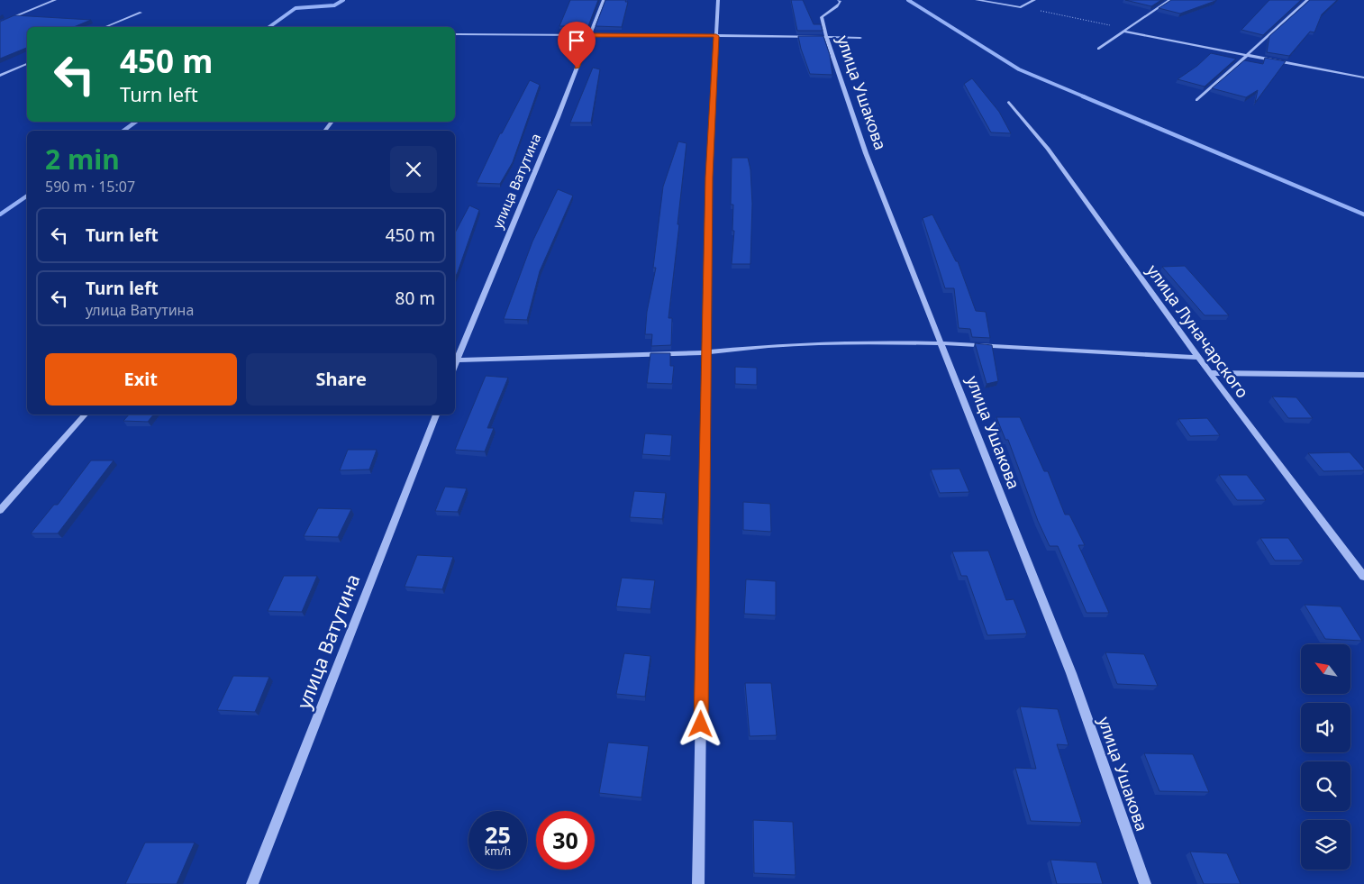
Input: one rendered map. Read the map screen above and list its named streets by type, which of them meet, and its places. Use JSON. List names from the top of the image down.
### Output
{
  "streets": {
    "street": ["улица Ушакова", "улица Ватутина", "улица Луначарского"]
  },
  "north": "top left",
  "page": {
    "turn": ["450 m", "Turn left"],
    "heading": ["2 min", "590 m · 15:07"],
    "list": [
      {
        "name": "Turn left",
        "value": "450 m"
      },
      {
        "name": "Turn left",
        "note": "улица Ватутина",
        "value": "80 m"
      }
    ],
    "buttons": ["Exit", "Share"],
    "speed": "25 km/h",
    "limit": "30"
  }
}
